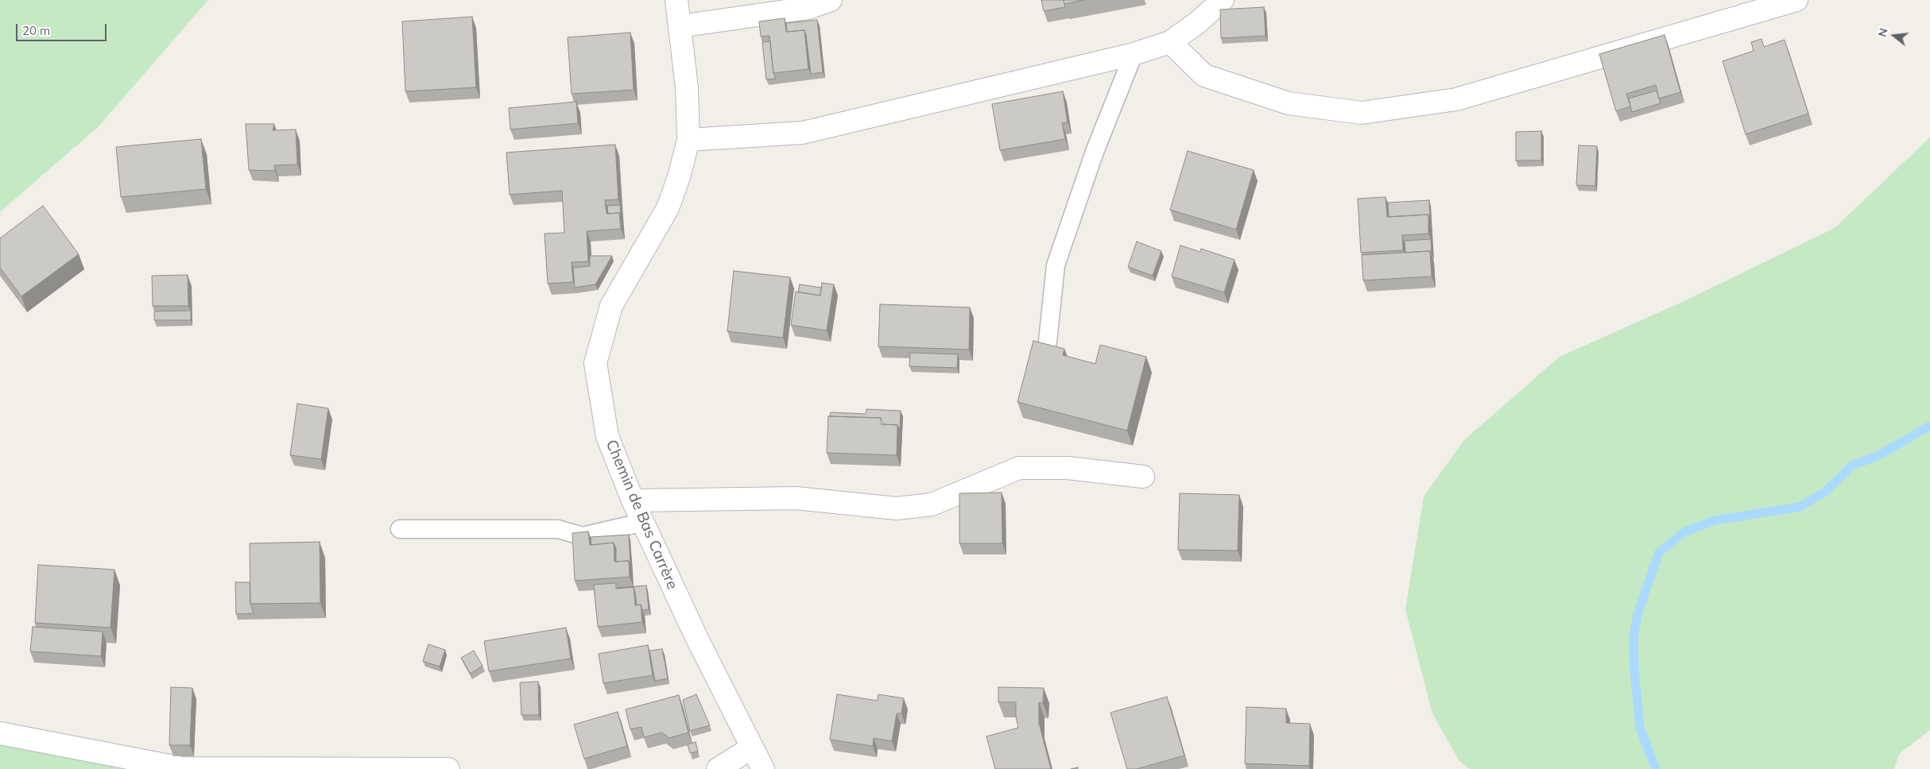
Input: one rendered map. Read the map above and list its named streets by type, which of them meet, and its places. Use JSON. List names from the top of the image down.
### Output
{
  "streets": {
    "street": ["Chemin de Bas Carrère"]
  },
  "scale_bar": "20 m",
  "north": "left"
}
